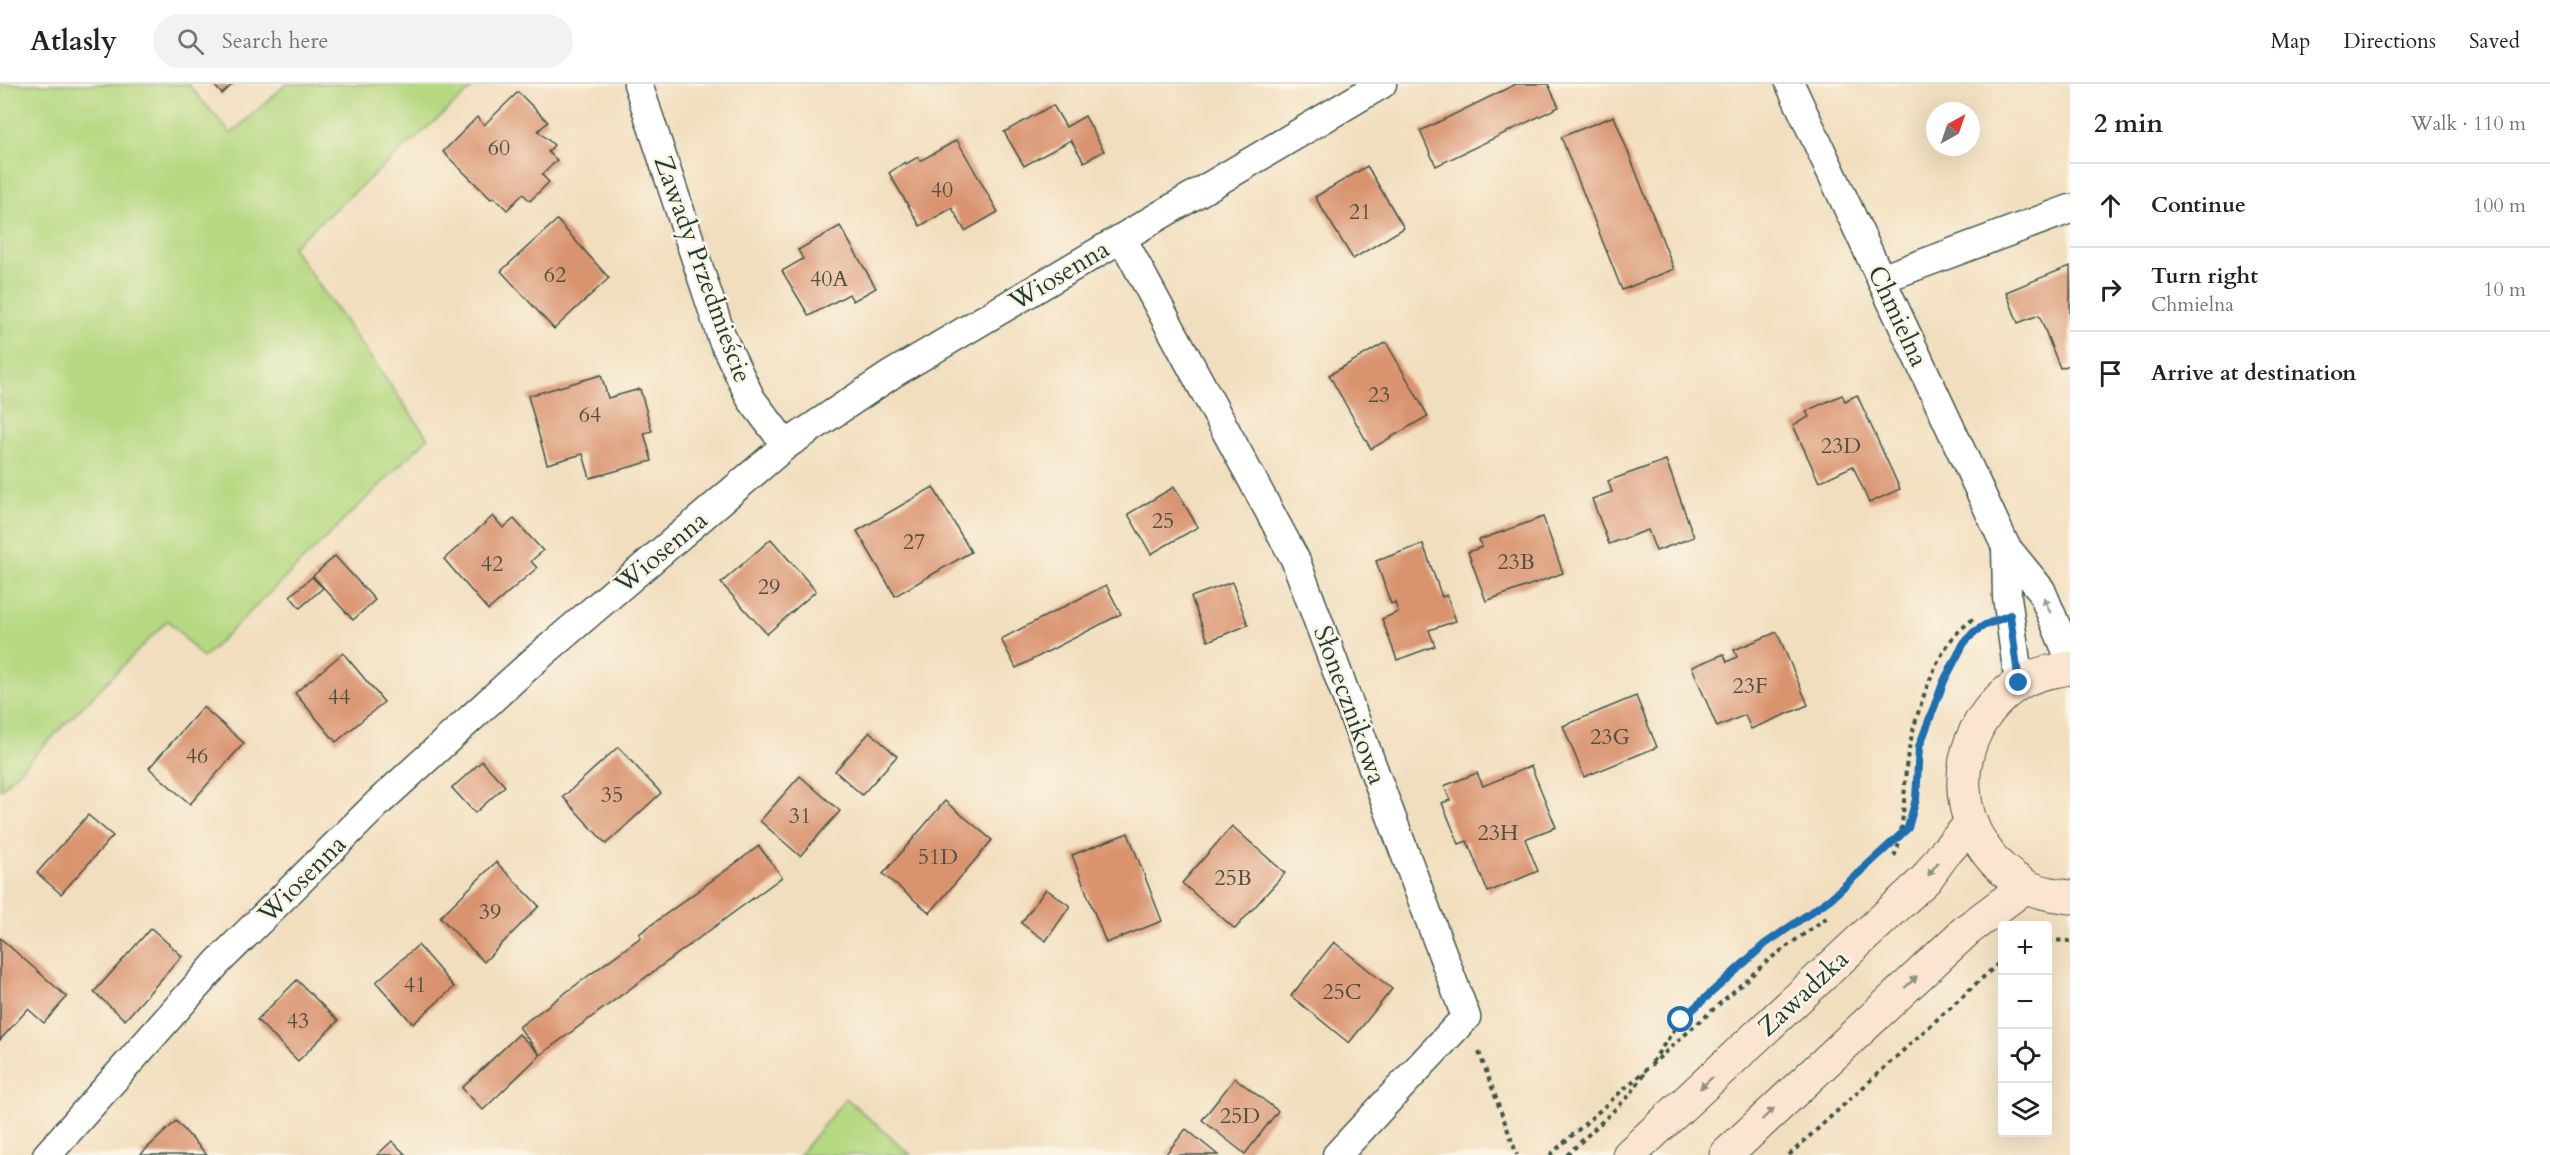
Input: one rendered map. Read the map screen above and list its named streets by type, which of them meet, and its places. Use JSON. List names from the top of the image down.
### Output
{
  "streets": {
    "street": [
      "Zawady Przedmieście",
      "Wiosenna",
      "Chmielna",
      "Słonecznikowa",
      "Zawadzka"
    ]
  },
  "crossings": [
    ["Zawady Przedmieście", "Wiosenna"],
    ["Wiosenna", "Słonecznikowa"]
  ],
  "house_numbers": [
    "60",
    "40",
    "21",
    "62",
    "40A",
    "23",
    "64",
    "23D",
    "25",
    "27",
    "23B",
    "42",
    "29",
    "23F",
    "44",
    "23G",
    "46",
    "35",
    "31",
    "23H",
    "51D",
    "25B",
    "39",
    "41",
    "25C",
    "43",
    "25D"
  ],
  "north": "top right",
  "page": {
    "header": "Atlasly",
    "search": "Search here",
    "nav": ["Map", "Directions", "Saved"],
    "heading": ["2 min", "Walk · 110 m"],
    "list": [
      ["Continue", "100 m"],
      ["Turn right", "Chmielna", "10 m"],
      "Arrive at destination"
    ],
    "map_buttons": ["+", "−"]
  }
}
